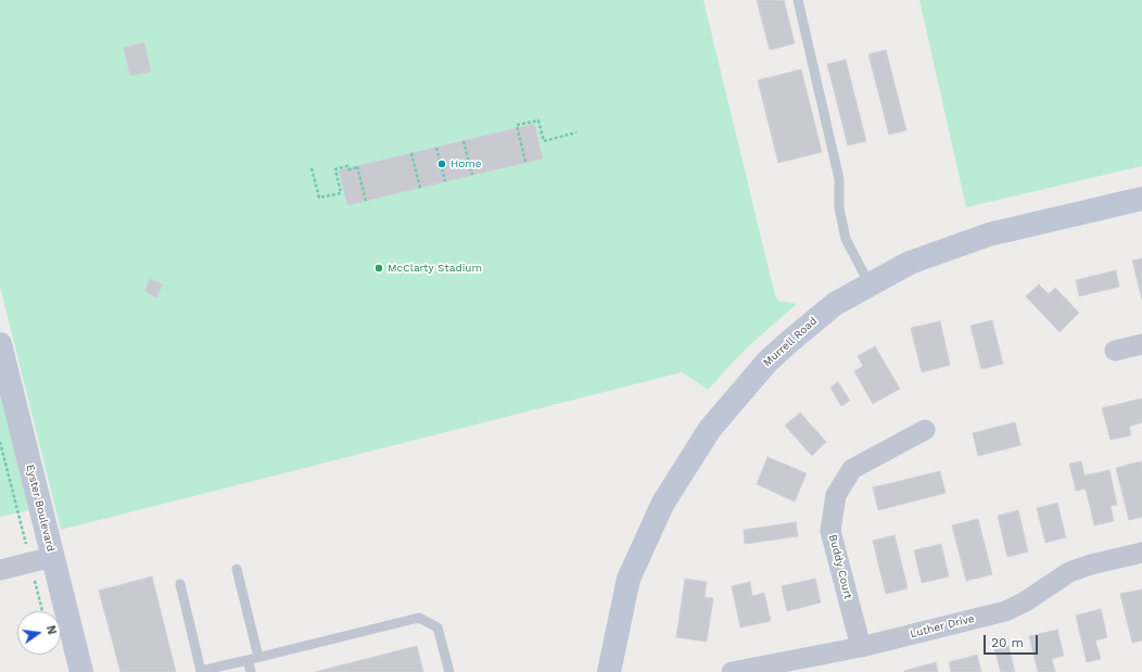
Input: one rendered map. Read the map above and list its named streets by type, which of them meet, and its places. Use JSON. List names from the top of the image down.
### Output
{
  "streets": {
    "street": [
      "Murrell Road",
      "Eyster Boulevard",
      "Buddy Court",
      "Luther Drive"
    ]
  },
  "crossings": [
    ["Buddy Court", "Luther Drive"]
  ],
  "places": ["Home", "McClarty Stadium"],
  "scale_bar": "20 m",
  "north": "right"
}
